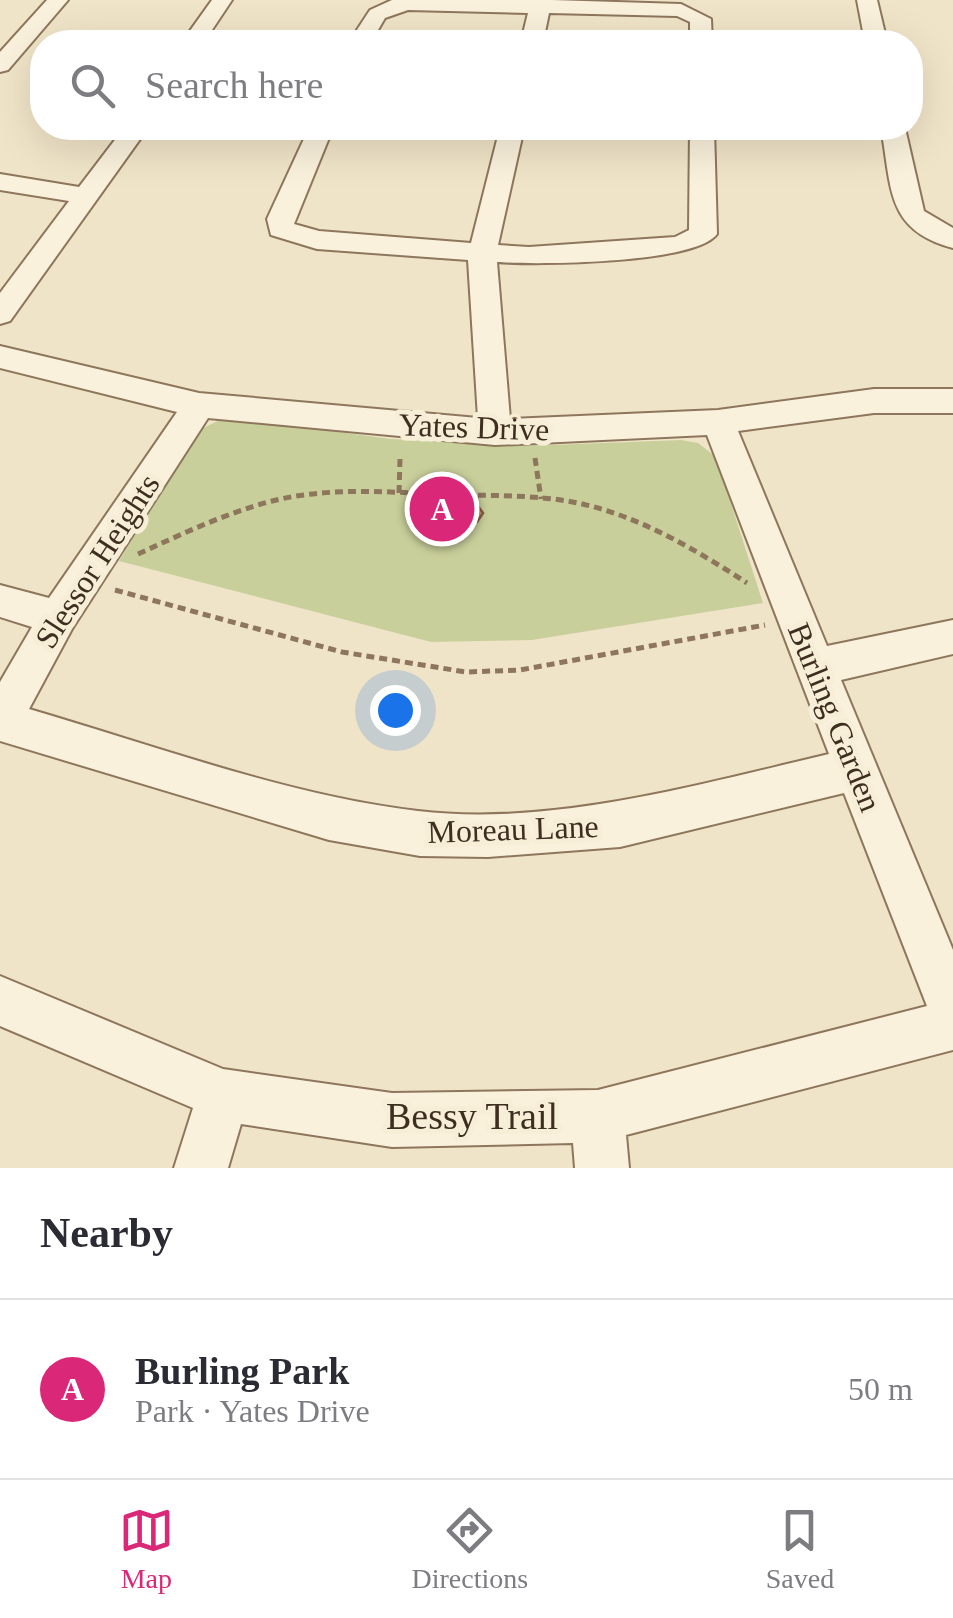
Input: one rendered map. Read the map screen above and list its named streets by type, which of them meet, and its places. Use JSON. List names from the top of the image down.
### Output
{
  "streets": {
    "street": [
      "Yates Drive",
      "Slessor Heights",
      "Burling Garden",
      "Moreau Lane",
      "Bessy Trail"
    ]
  },
  "crossings": [
    ["Yates Drive", "Slessor Heights"],
    ["Yates Drive", "Burling Garden"],
    ["Slessor Heights", "Moreau Lane"],
    ["Burling Garden", "Moreau Lane"]
  ],
  "page": {
    "search": "Search here",
    "pins": "A",
    "heading": "Nearby",
    "list": [
      {
        "mark": "A",
        "name": "Burling Park",
        "note": "Park · Yates Drive",
        "value": "50 m"
      }
    ],
    "nav": ["Map", "Directions", "Saved"]
  }
}
